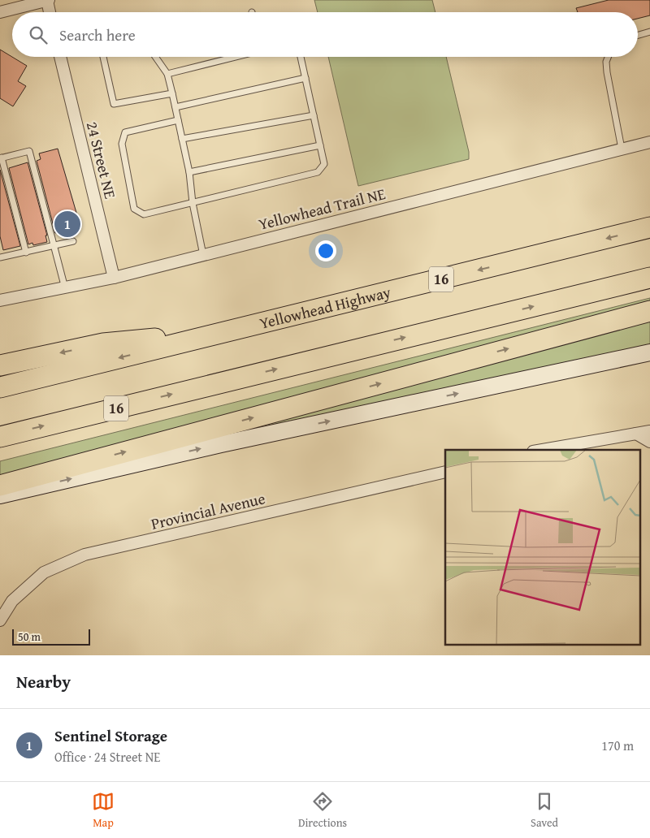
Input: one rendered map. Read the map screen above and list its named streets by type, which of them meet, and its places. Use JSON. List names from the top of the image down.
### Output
{
  "streets": {
    "highway": ["16", "Yellowhead Highway"],
    "street": ["24 Street NE", "Yellowhead Trail NE", "Provincial Avenue"]
  },
  "crossings": [
    ["24 Street NE", "Yellowhead Trail NE"]
  ],
  "scale_bar": "50 m",
  "page": {
    "search": "Search here",
    "pins": "1",
    "scale": "50 m",
    "heading": "Nearby",
    "list": [
      {
        "mark": "1",
        "name": "Sentinel Storage",
        "note": "Office · 24 Street NE",
        "value": "170 m"
      }
    ],
    "nav": ["Map", "Directions", "Saved"]
  }
}
